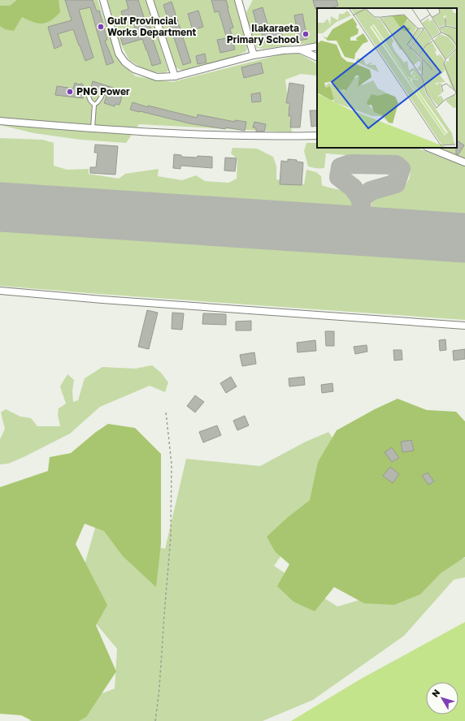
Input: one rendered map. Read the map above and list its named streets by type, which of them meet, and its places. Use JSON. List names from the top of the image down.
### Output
{
  "places": ["Gulf Provincial Works Department", "Ilakaraeta Primary School", "PNG Power"],
  "north": "top left"
}
